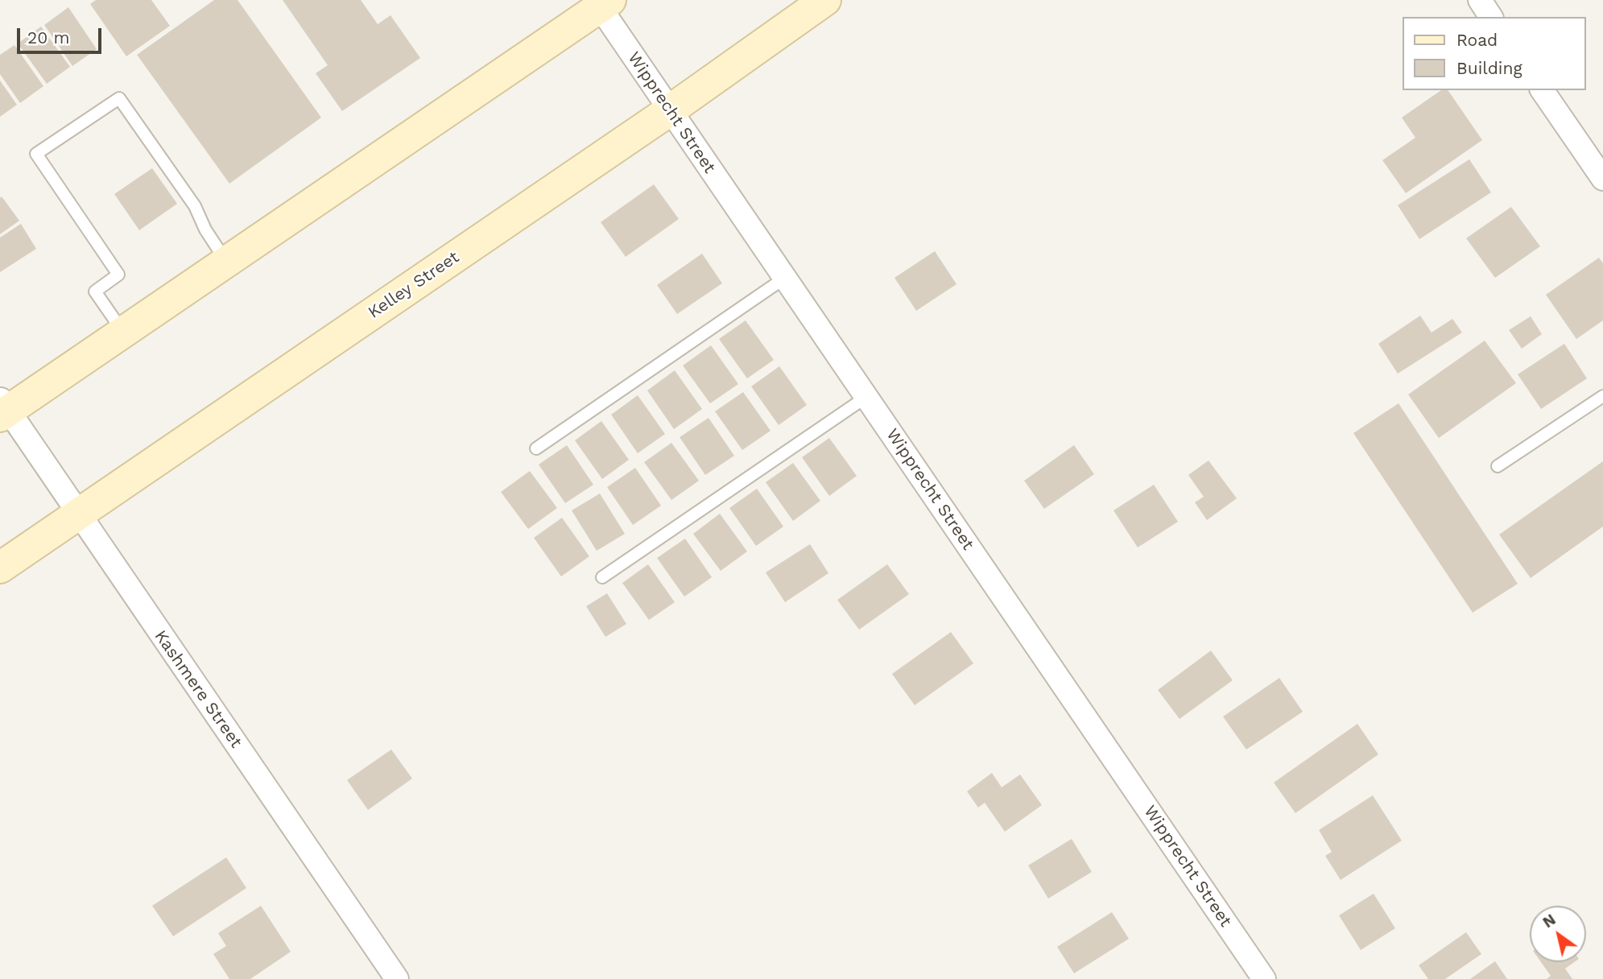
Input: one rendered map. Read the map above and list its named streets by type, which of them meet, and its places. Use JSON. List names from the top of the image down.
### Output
{
  "streets": {
    "main road": ["Kelley Street"],
    "street": ["Wipprecht Street", "Kashmere Street"]
  },
  "crossings": [
    ["Wipprecht Street", "Kelley Street"],
    ["Kelley Street", "Kashmere Street"]
  ],
  "legend": ["Road", "Building"],
  "scale_bar": "20 m",
  "north": "top left"
}
